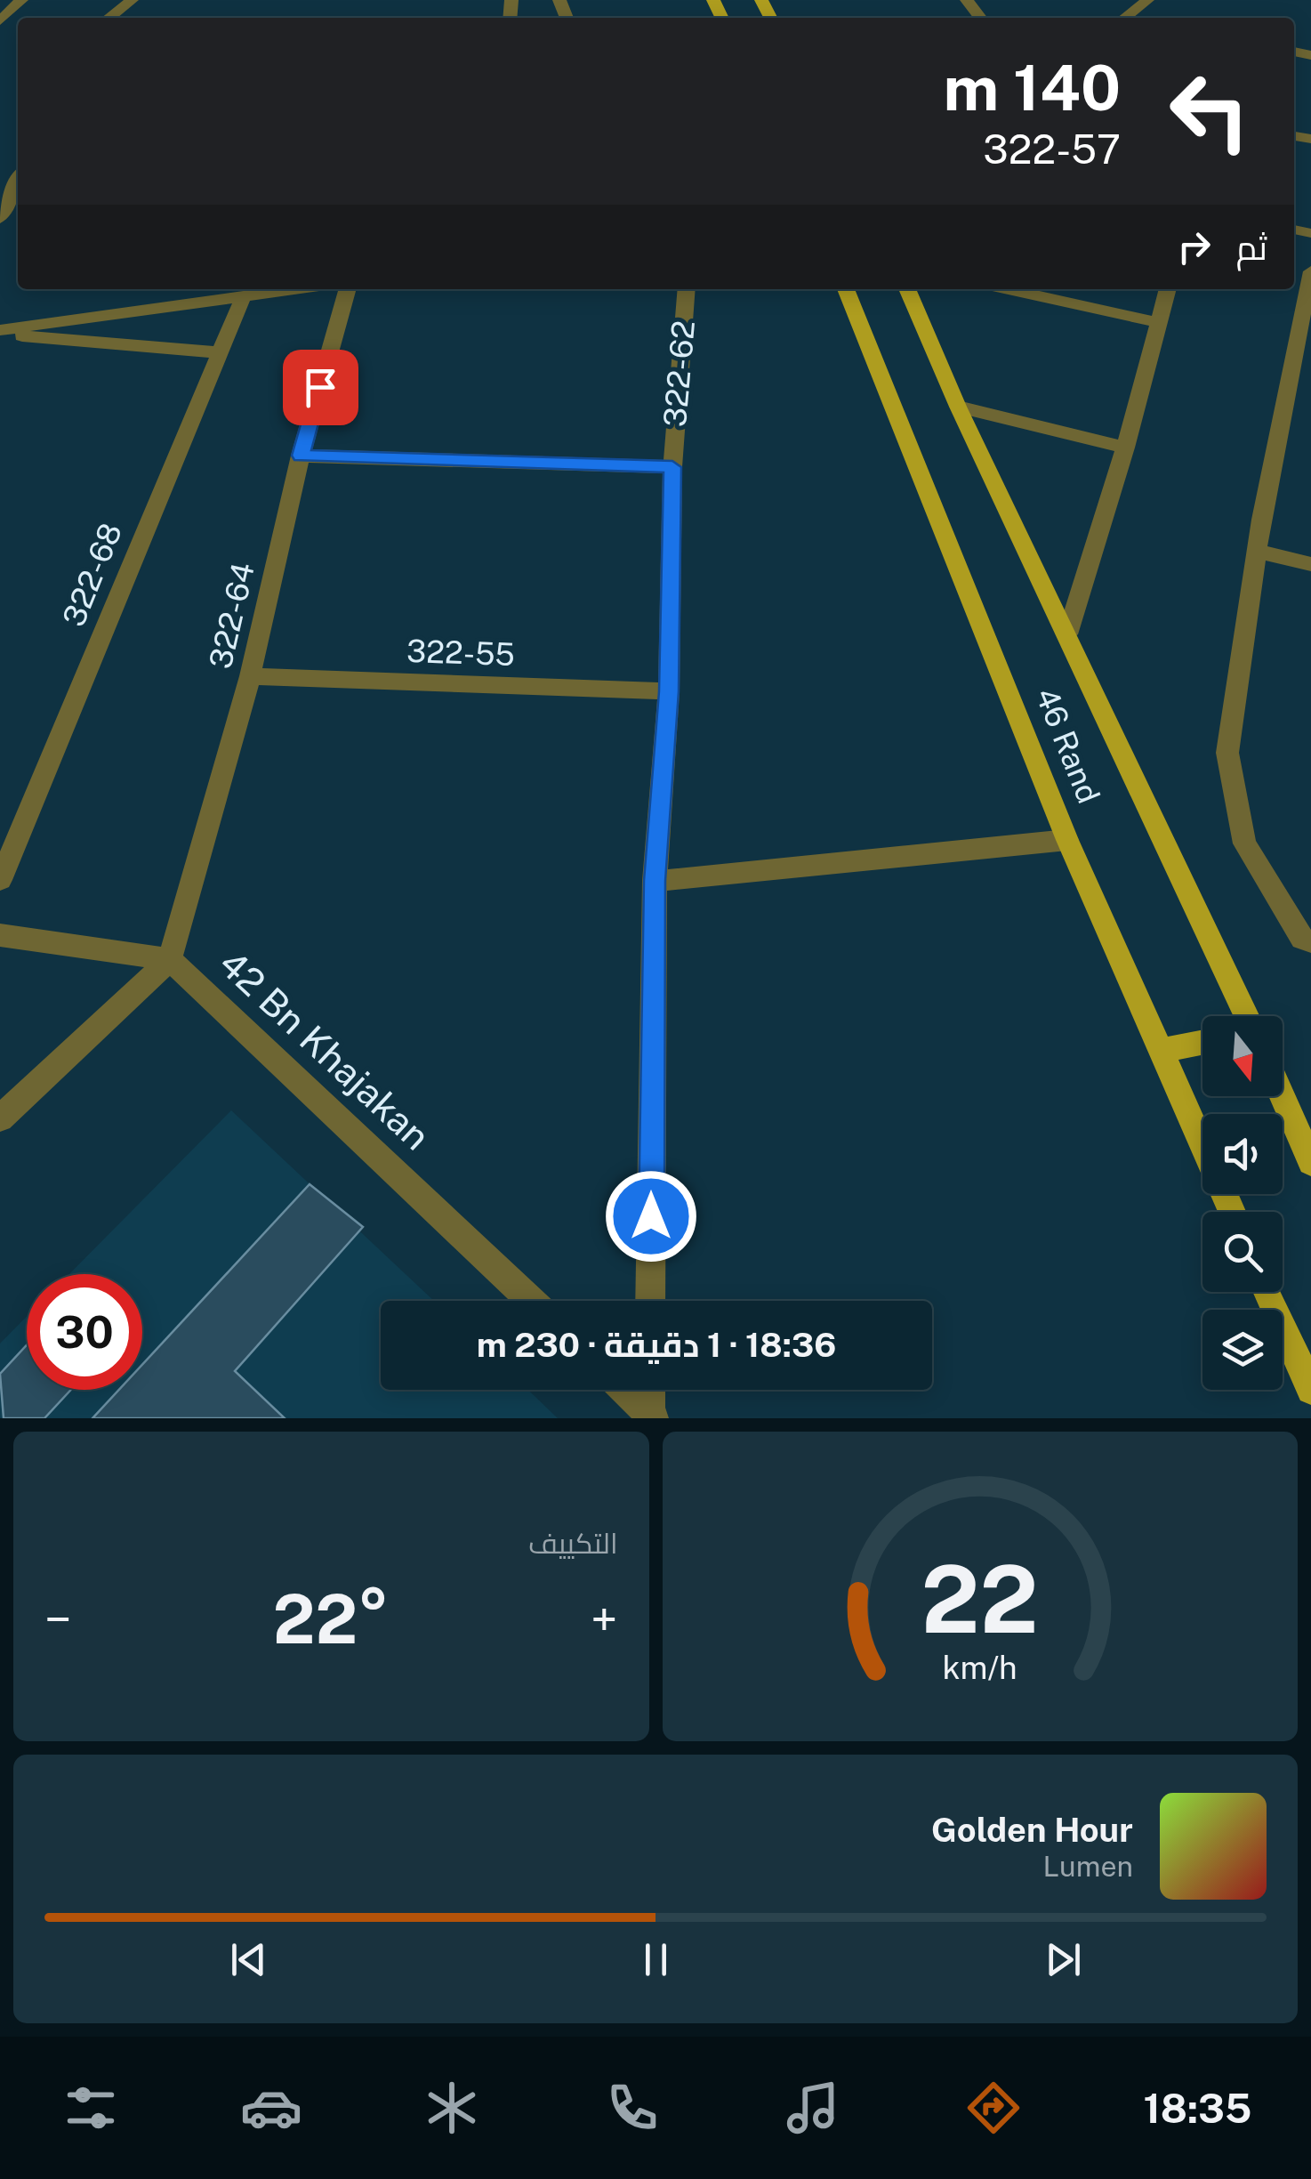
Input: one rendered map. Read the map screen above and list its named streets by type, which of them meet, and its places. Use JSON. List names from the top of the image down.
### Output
{
  "streets": {
    "main road": ["46 Rand"],
    "street": [
      "322-62",
      "322-68",
      "322-64",
      "322-55",
      "42 Bn Khajakan"
    ]
  },
  "crossings": [
    ["322-62", "322-55"],
    ["322-64", "322-55"],
    ["322-64", "42 Bn Khajakan"]
  ],
  "north": "bottom",
  "page": {
    "turn": ["140 m", "322-57"],
    "then": "ثم",
    "limit": "30",
    "trip": "18:36 · 1 دقيقة · 230 m",
    "tile": "التكييف",
    "heat": ["−", "22°", "+"],
    "song": ["Golden Hour", "Lumen"],
    "tabs": "18:35",
    "gauge": ["22", "km/h"]
  }
}
